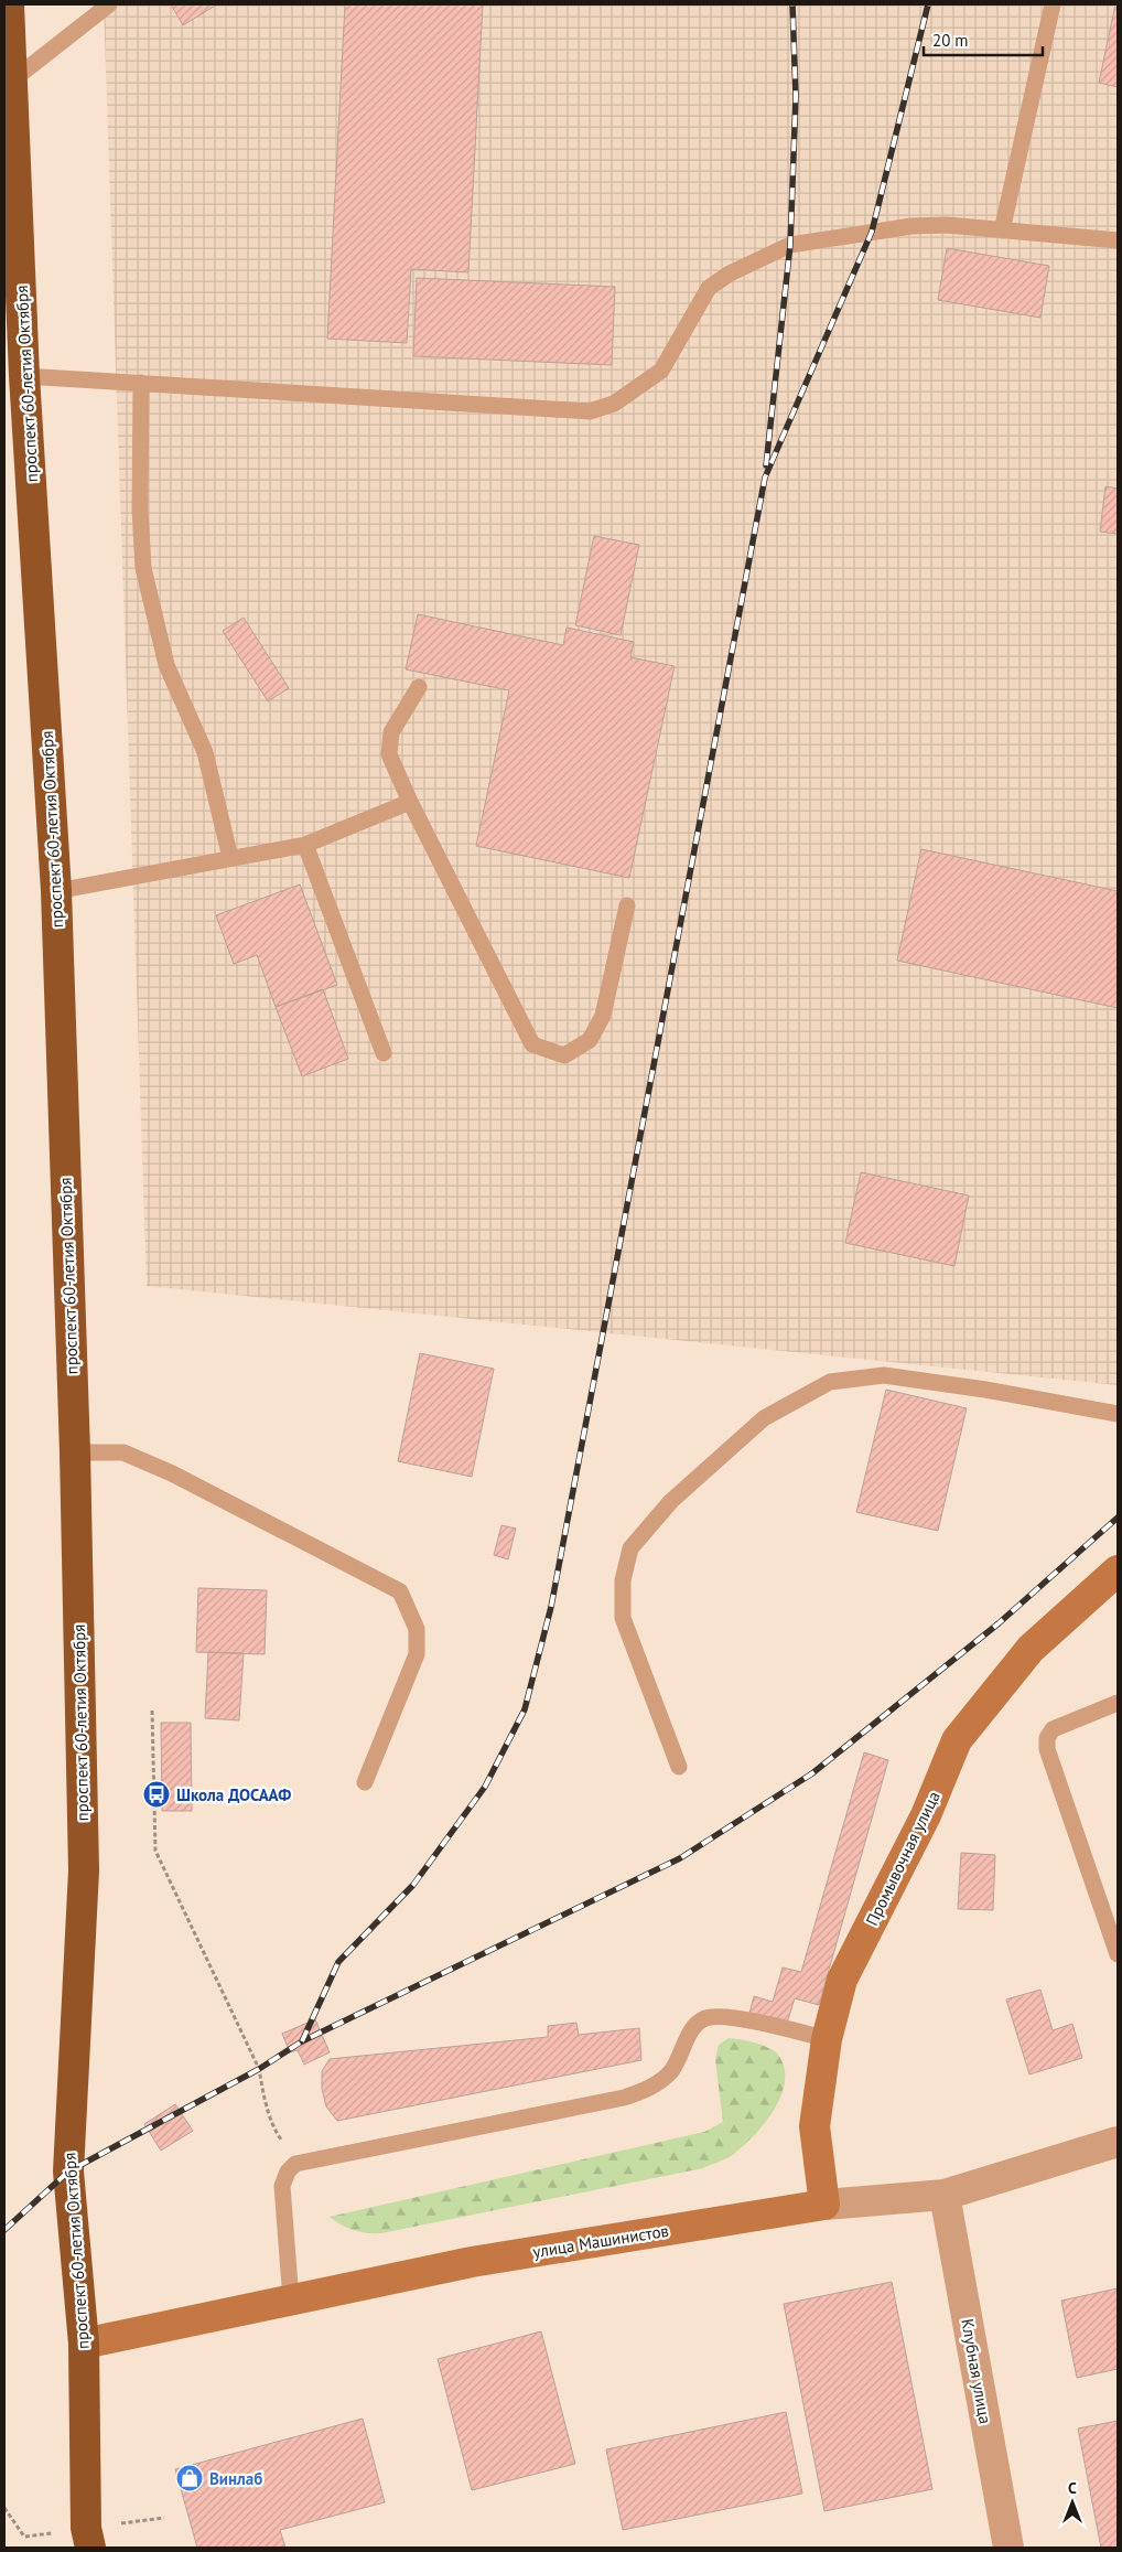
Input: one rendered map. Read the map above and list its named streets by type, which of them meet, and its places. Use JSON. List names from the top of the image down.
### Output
{
  "streets": {
    "highway": ["проспект 60-летия Октября"],
    "street": ["Промывочная улица", "улица Машинистов", "Клубная улица"]
  },
  "crossings": [
    ["проспект 60-летия Октября", "улица Машинистов"],
    ["Промывочная улица", "улица Машинистов"],
    ["улица Машинистов", "Клубная улица"]
  ],
  "places": {
    "bus stop": ["Школа ДОСААФ"],
    "shop": ["Винлаб"]
  },
  "scale_bar": "20 m",
  "north": "top"
}
